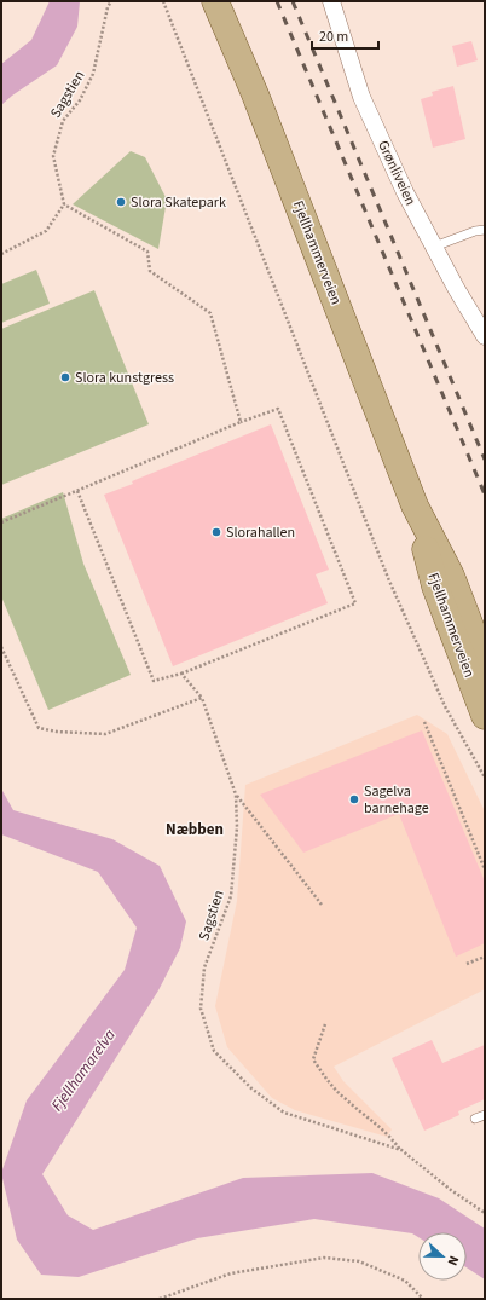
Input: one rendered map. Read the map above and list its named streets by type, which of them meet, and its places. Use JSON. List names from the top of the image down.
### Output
{
  "streets": {
    "main road": ["Fjellhammerveien"],
    "street": ["Grønliveien"],
    "path": ["Sagstien"]
  },
  "districts": ["Næbben"],
  "water": ["Fjellhamarelva"],
  "places": [
    "Slora Skatepark",
    "Slora kunstgress",
    "Slorahallen",
    "Sagelva barnehage"
  ],
  "scale_bar": "20 m",
  "north": "right"
}
